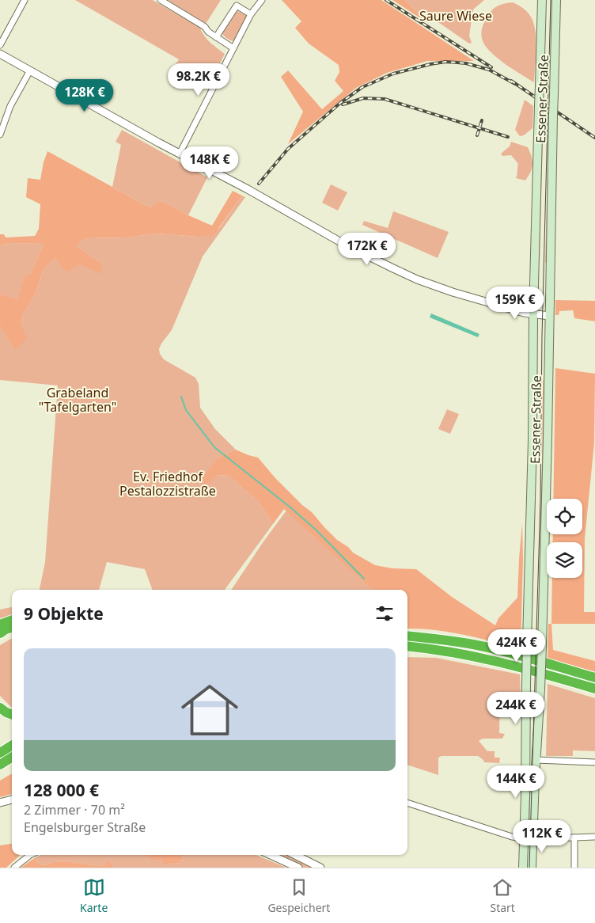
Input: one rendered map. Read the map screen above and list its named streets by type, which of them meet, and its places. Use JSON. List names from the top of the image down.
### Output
{
  "streets": {
    "main road": ["Essener Straße"]
  },
  "parks": ["Saure Wiese", "Grabeland \"Tafelgarten\"", "Ev. Friedhof Pestalozzistraße"],
  "page": {
    "price": [
      "98.2K €",
      "128K €",
      "148K €",
      "172K €",
      "159K €",
      "424K €",
      "244K €",
      "144K €",
      "112K €"
    ],
    "heading": "9 Objekte",
    "list": [
      {
        "name": "128 000 €",
        "note": "2 Zimmer · 70 m² · Engelsburger Straße"
      }
    ],
    "tabs": ["Karte", "Gespeichert", "Start"]
  }
}
